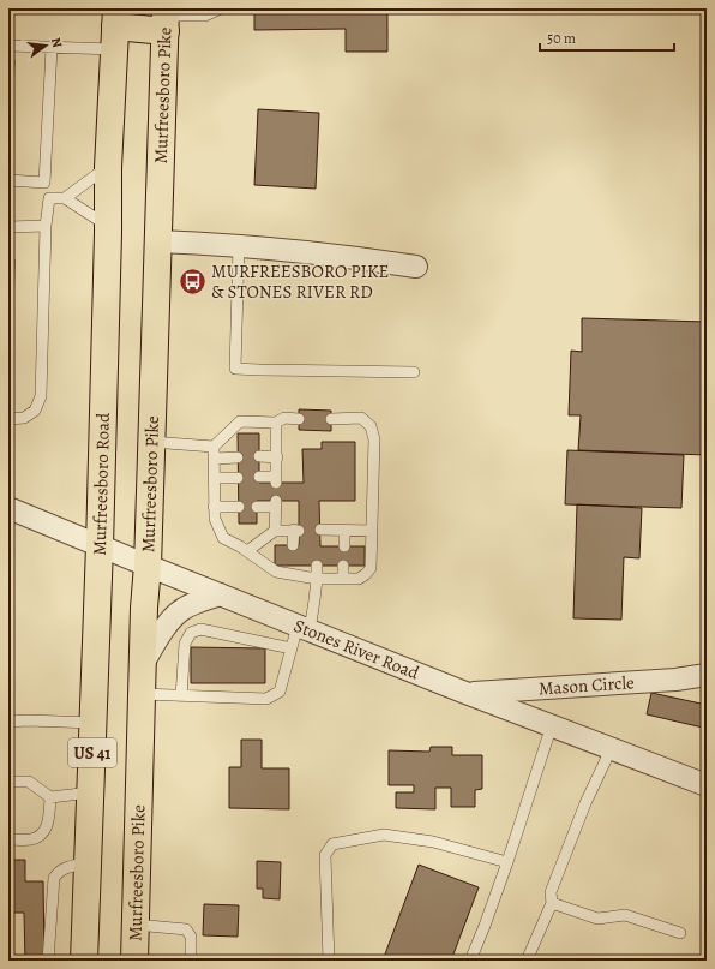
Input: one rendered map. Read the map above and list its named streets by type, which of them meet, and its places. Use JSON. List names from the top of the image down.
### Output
{
  "streets": {
    "main road": ["Murfreesboro Pike", "Murfreesboro Road", "US 41"],
    "street": ["Stones River Road", "Mason Circle"]
  },
  "crossings": [
    ["Murfreesboro Pike", "Stones River Road"],
    ["Murfreesboro Road", "Stones River Road"],
    ["Stones River Road", "Mason Circle"]
  ],
  "places": {
    "bus stop": ["MURFREESBORO PIKE & STONES RIVER RD"]
  },
  "scale_bar": "50 m",
  "north": "right"
}
